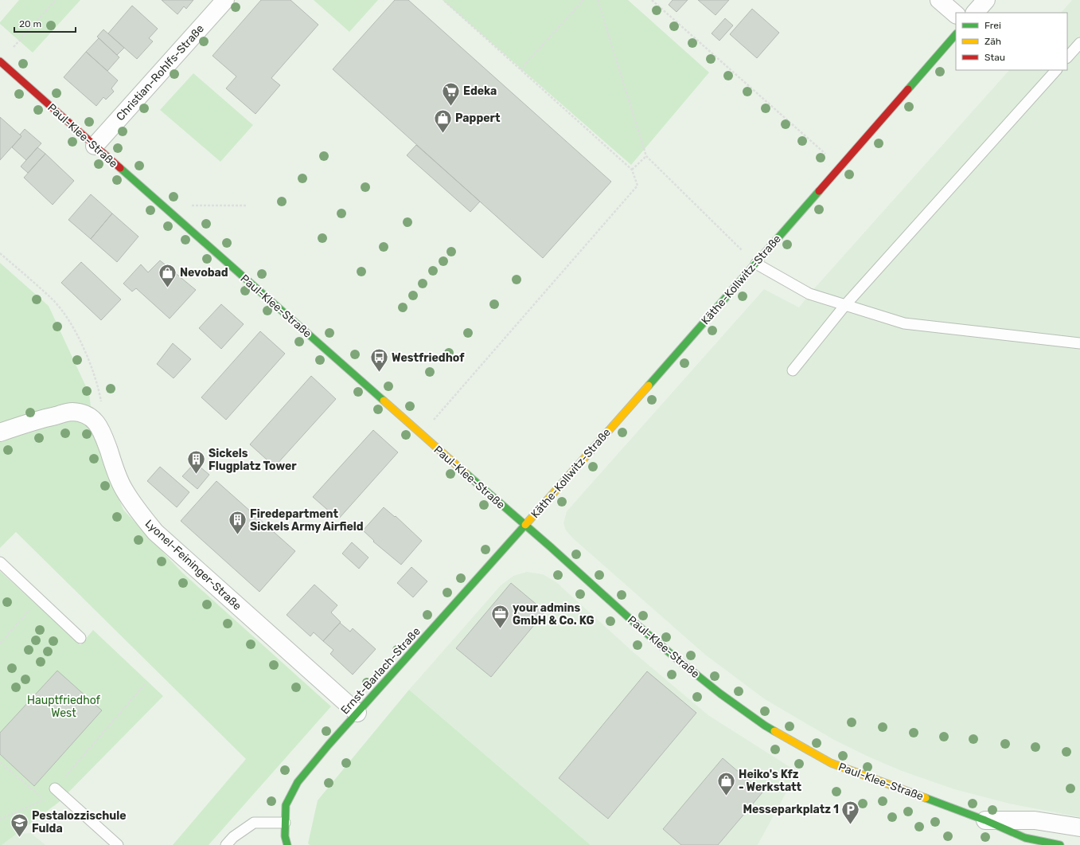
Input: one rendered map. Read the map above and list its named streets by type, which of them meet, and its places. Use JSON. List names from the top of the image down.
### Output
{
  "streets": {
    "street": [
      "Christian-Rohlfs-Straße",
      "Paul-Klee-Straße",
      "Käthe-Kollwitz-Straße",
      "Lyonel-Feininger-Straße",
      "Ernst-Barlach-Straße"
    ]
  },
  "crossings": [
    ["Christian-Rohlfs-Straße", "Paul-Klee-Straße"],
    ["Paul-Klee-Straße", "Käthe-Kollwitz-Straße"],
    ["Paul-Klee-Straße", "Ernst-Barlach-Straße"],
    ["Käthe-Kollwitz-Straße", "Ernst-Barlach-Straße"],
    ["Lyonel-Feininger-Straße", "Ernst-Barlach-Straße"]
  ],
  "parks": ["Hauptfriedhof West"],
  "places": {
    "supermarket": ["Edeka"],
    "shop": ["Pappert", "Nevobad", "Heiko's Kfz - Werkstatt"],
    "bus stop": ["Westfriedhof"],
    "building": ["Sickels Flugplatz Tower", "Firedepartment Sickels Army Airfield"],
    "office": ["your admins GmbH & Co. KG"],
    "parking": ["Messeparkplatz 1"],
    "school or university": ["Pestalozzischule Fulda"]
  },
  "legend": ["Frei", "Zäh", "Stau"],
  "scale_bar": "20 m"
}
